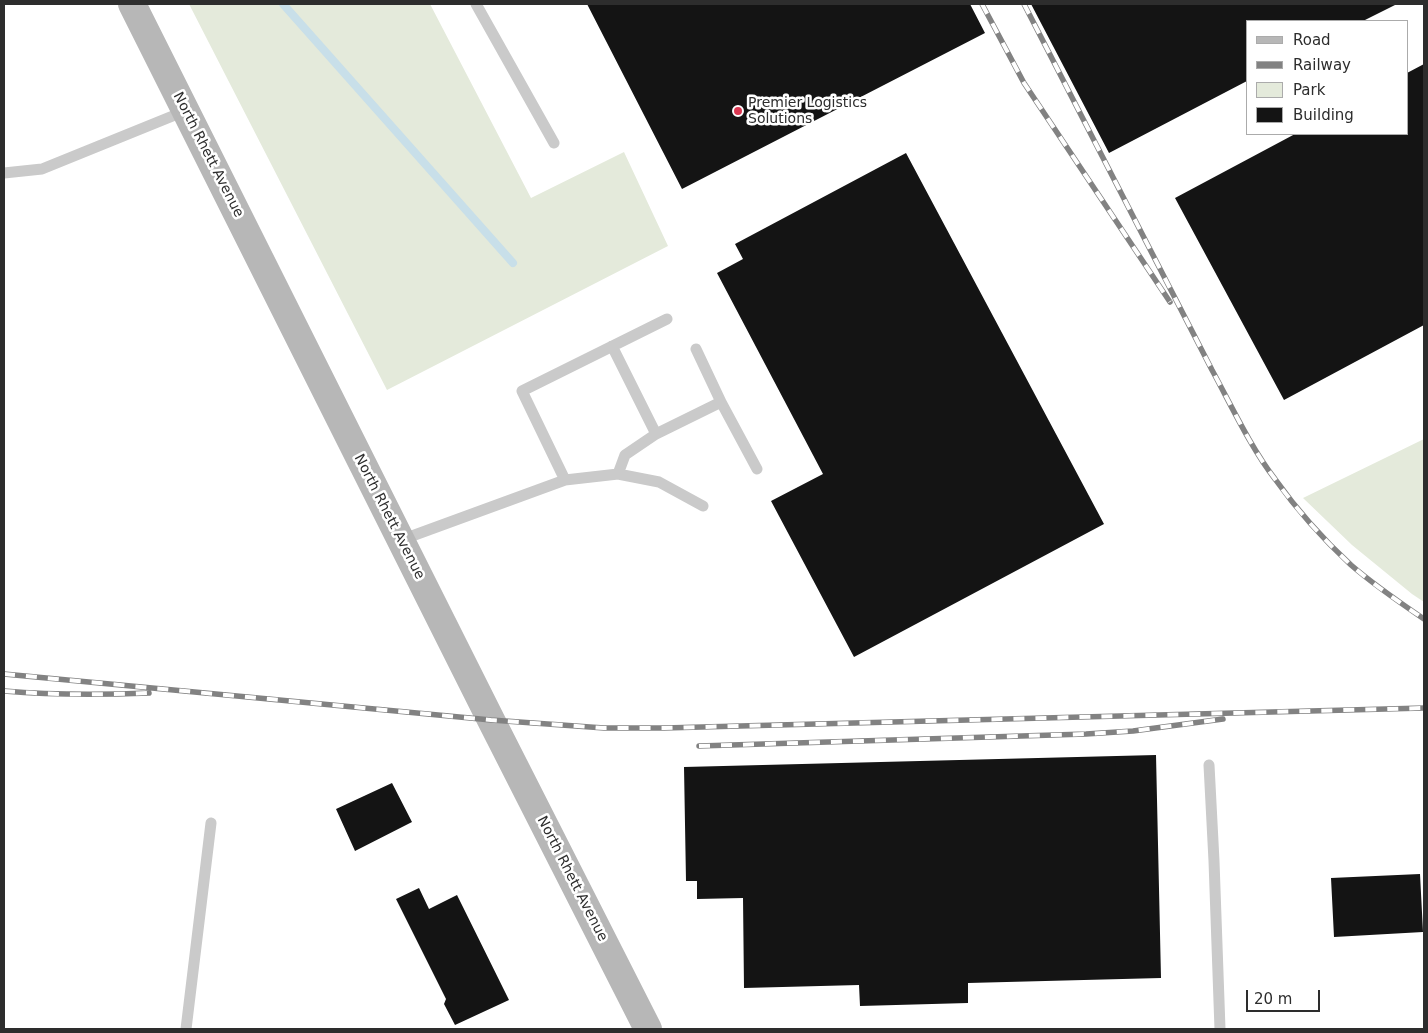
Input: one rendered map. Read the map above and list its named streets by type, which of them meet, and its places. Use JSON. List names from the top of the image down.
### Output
{
  "streets": {
    "main road": ["North Rhett Avenue"]
  },
  "places": ["Premier Logistics Solutions"],
  "legend": [
    "Road",
    "Railway",
    "Park",
    "Building"
  ],
  "scale_bar": "20 m"
}
